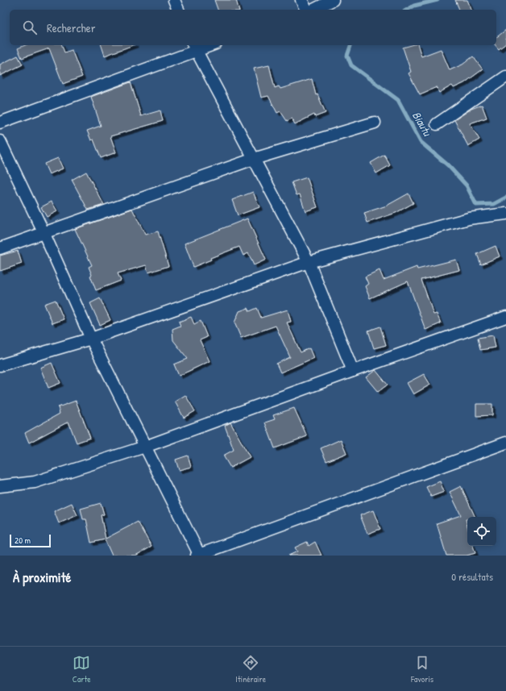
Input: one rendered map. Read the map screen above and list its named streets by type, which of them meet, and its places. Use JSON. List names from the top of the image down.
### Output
{
  "water": ["Biautu"],
  "scale_bar": "20 m",
  "page": {
    "search": "Rechercher",
    "scale": "20 m",
    "heading": ["À proximité", "0 résultats"],
    "nav": ["Carte", "Itinéraire", "Favoris"]
  }
}
